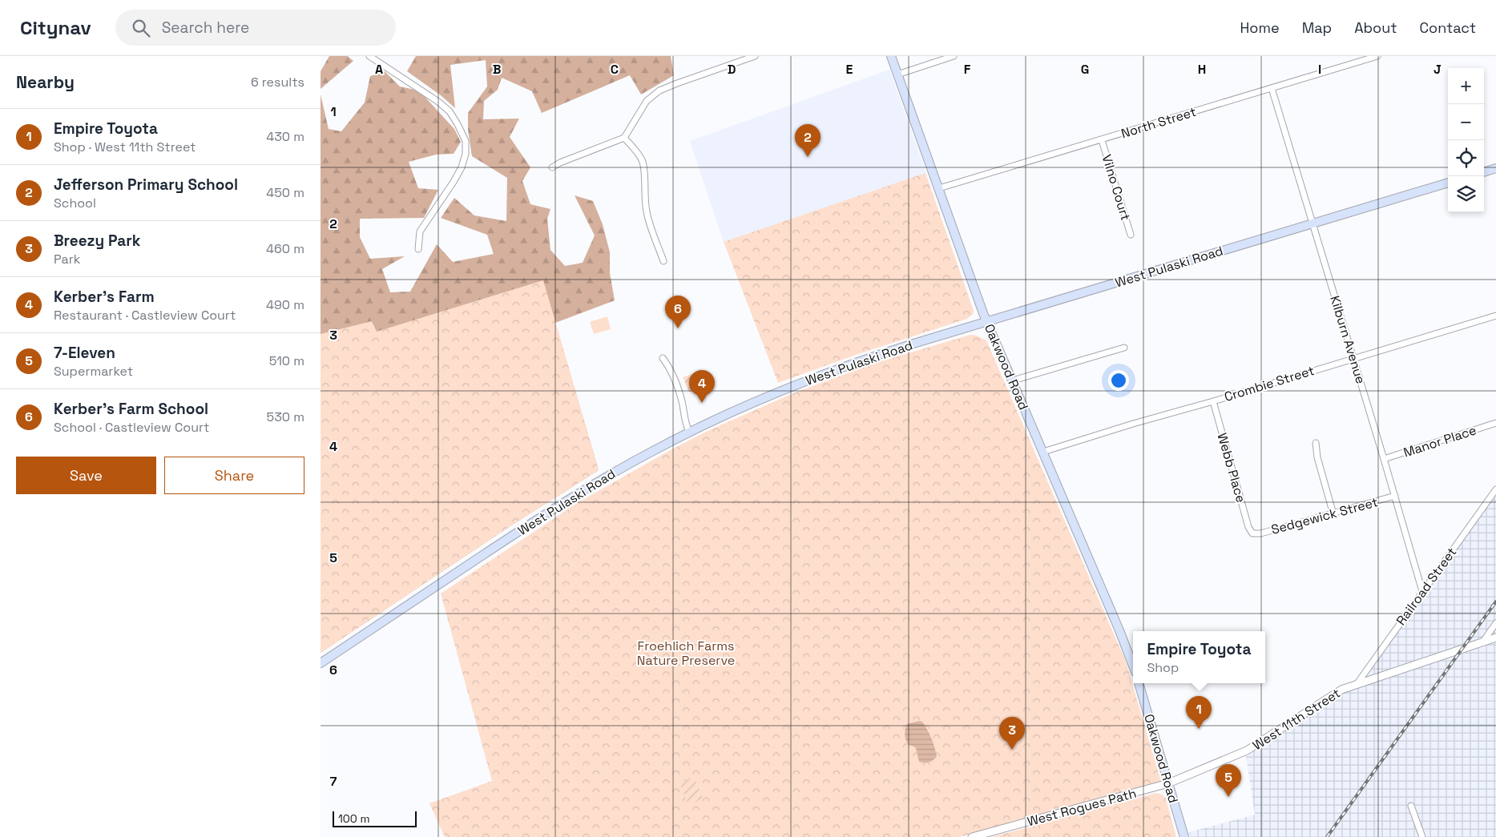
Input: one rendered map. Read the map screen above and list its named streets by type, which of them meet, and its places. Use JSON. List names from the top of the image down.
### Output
{
  "streets": {
    "main road": ["West Pulaski Road", "Oakwood Road"],
    "street": [
      "North Street",
      "Vilno Court",
      "Kilburn Avenue",
      "Crombie Street",
      "Manor Place",
      "Webb Place",
      "Sedgewick Street",
      "Railroad Street",
      "West 11th Street",
      "West Rogues Path"
    ]
  },
  "crossings": [
    ["North Street", "Vilno Court"],
    ["North Street", "Kilburn Avenue"],
    ["North Street", "Oakwood Road"],
    ["West Pulaski Road", "Kilburn Avenue"],
    ["West Pulaski Road", "Oakwood Road"],
    ["Kilburn Avenue", "Crombie Street"],
    ["Kilburn Avenue", "Manor Place"],
    ["Kilburn Avenue", "Sedgewick Street"],
    ["Kilburn Avenue", "Railroad Street"],
    ["Oakwood Road", "Crombie Street"],
    ["Oakwood Road", "West 11th Street"],
    ["Oakwood Road", "West Rogues Path"],
    ["Crombie Street", "Webb Place"],
    ["Webb Place", "Sedgewick Street"],
    ["Railroad Street", "West 11th Street"],
    ["West 11th Street", "West Rogues Path"]
  ],
  "parks": ["Froehlich Farms Nature Preserve"],
  "scale_bar": "100 m",
  "page": {
    "header": "Citynav",
    "search": "Search here",
    "nav": [
      "Home",
      "Map",
      "About",
      "Contact"
    ],
    "heading": ["Nearby", "6 results"],
    "map_buttons": ["+", "−"],
    "list": [
      {
        "mark": "1",
        "name": "Empire Toyota",
        "note": "Shop · West 11th Street",
        "value": "430 m"
      },
      {
        "mark": "2",
        "name": "Jefferson Primary School",
        "note": "School",
        "value": "450 m"
      },
      {
        "mark": "3",
        "name": "Breezy Park",
        "note": "Park",
        "value": "460 m"
      },
      {
        "mark": "4",
        "name": "Kerber’s Farm",
        "note": "Restaurant · Castleview Court",
        "value": "490 m"
      },
      {
        "mark": "5",
        "name": "7-Eleven",
        "note": "Supermarket",
        "value": "510 m"
      },
      {
        "mark": "6",
        "name": "Kerber’s Farm School",
        "note": "School · Castleview Court",
        "value": "530 m"
      }
    ],
    "pins": [
      "2",
      "6",
      "4",
      "1",
      "3",
      "5"
    ],
    "buttons": ["Save", "Share"],
    "popup": ["Empire Toyota", "Shop"],
    "scale": "100 m"
  },
  "grid": {
    "columns": [
      "A",
      "B",
      "C",
      "D",
      "E",
      "F",
      "G",
      "H",
      "I",
      "J"
    ],
    "rows": [
      "1",
      "2",
      "3",
      "4",
      "5",
      "6",
      "7"
    ]
  }
}
